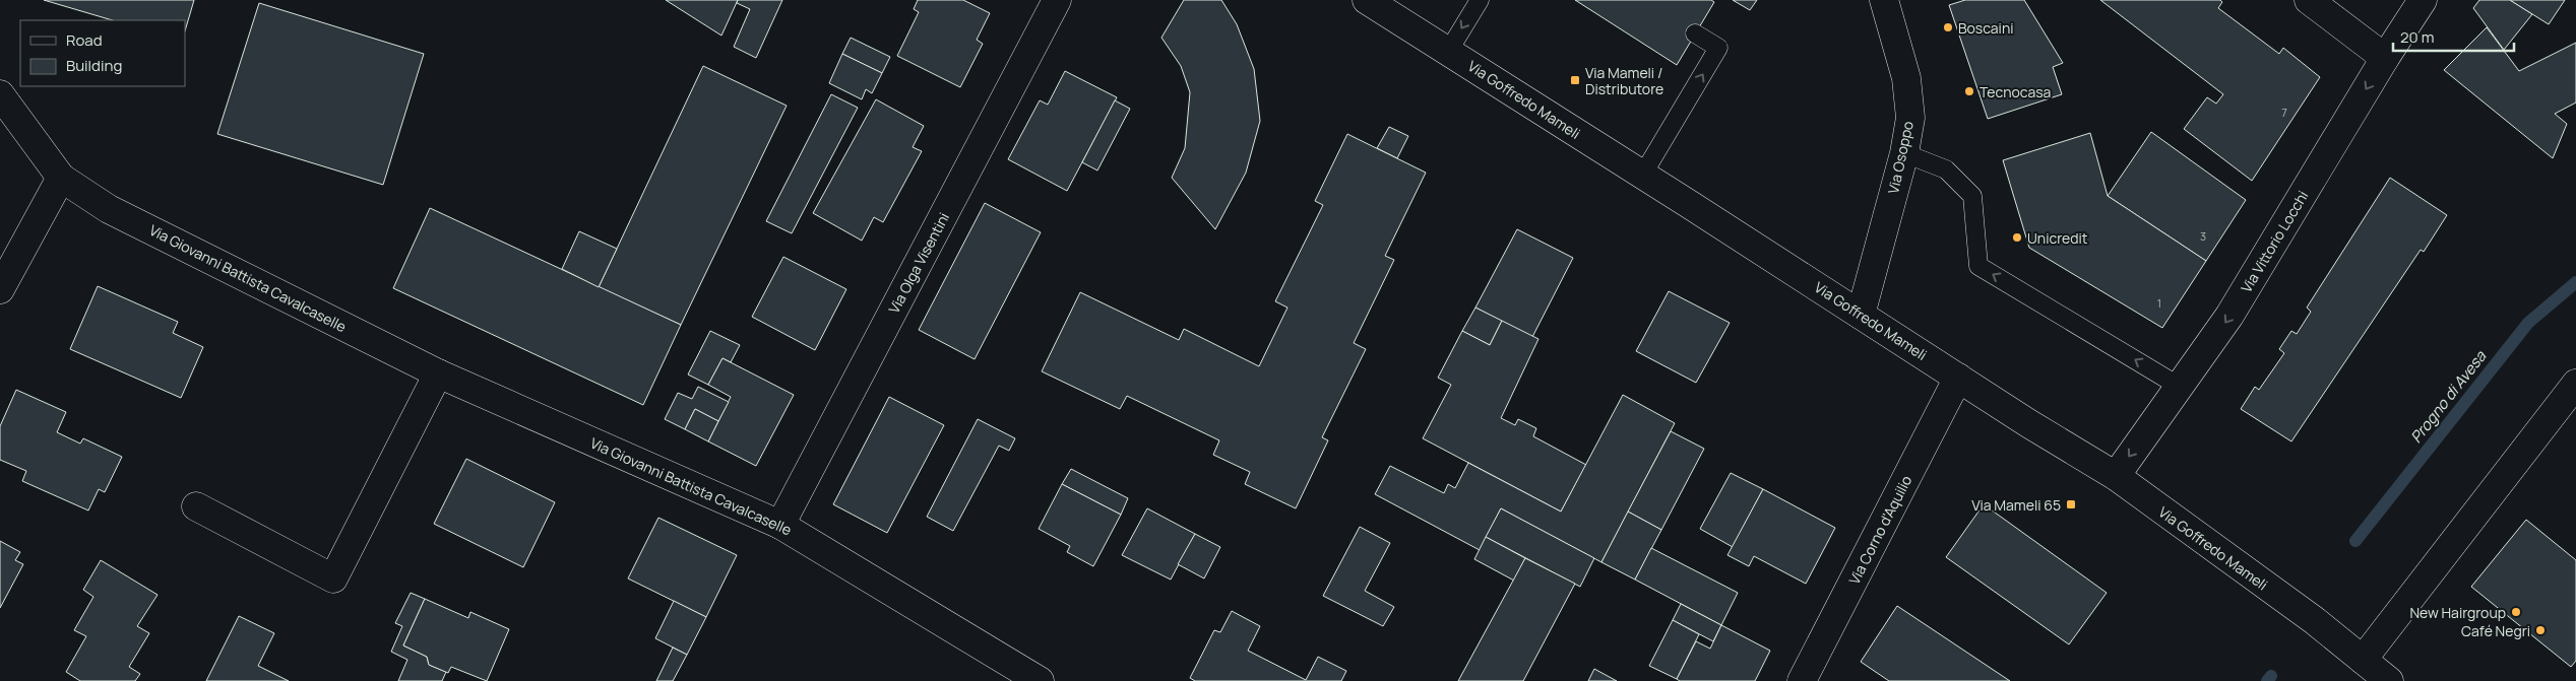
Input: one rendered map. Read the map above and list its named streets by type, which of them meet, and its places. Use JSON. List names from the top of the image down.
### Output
{
  "streets": {
    "street": [
      "Via Goffredo Mameli",
      "Via Osoppo",
      "Via Vittorio Locchi",
      "Via Olga Visentini",
      "Via Giovanni Battista Cavalcaselle",
      "Via Corno d'Aquilio"
    ]
  },
  "crossings": [
    ["Via Goffredo Mameli", "Via Osoppo"],
    ["Via Goffredo Mameli", "Via Vittorio Locchi"],
    ["Via Goffredo Mameli", "Via Corno d'Aquilio"],
    ["Via Olga Visentini", "Via Giovanni Battista Cavalcaselle"]
  ],
  "one_way": ["Via Vittorio Locchi"],
  "water": ["Progno di Avesa"],
  "places": {
    "other": [
      "Boscaini",
      "Tecnocasa",
      "Unicredit",
      "New Hairgroup",
      "Café Negri"
    ],
    "transit": ["Via Mameli / Distributore", "Via Mameli 65"]
  },
  "house_numbers": ["7", "3", "1"],
  "legend": ["Road", "Building"],
  "scale_bar": "20 m"
}
